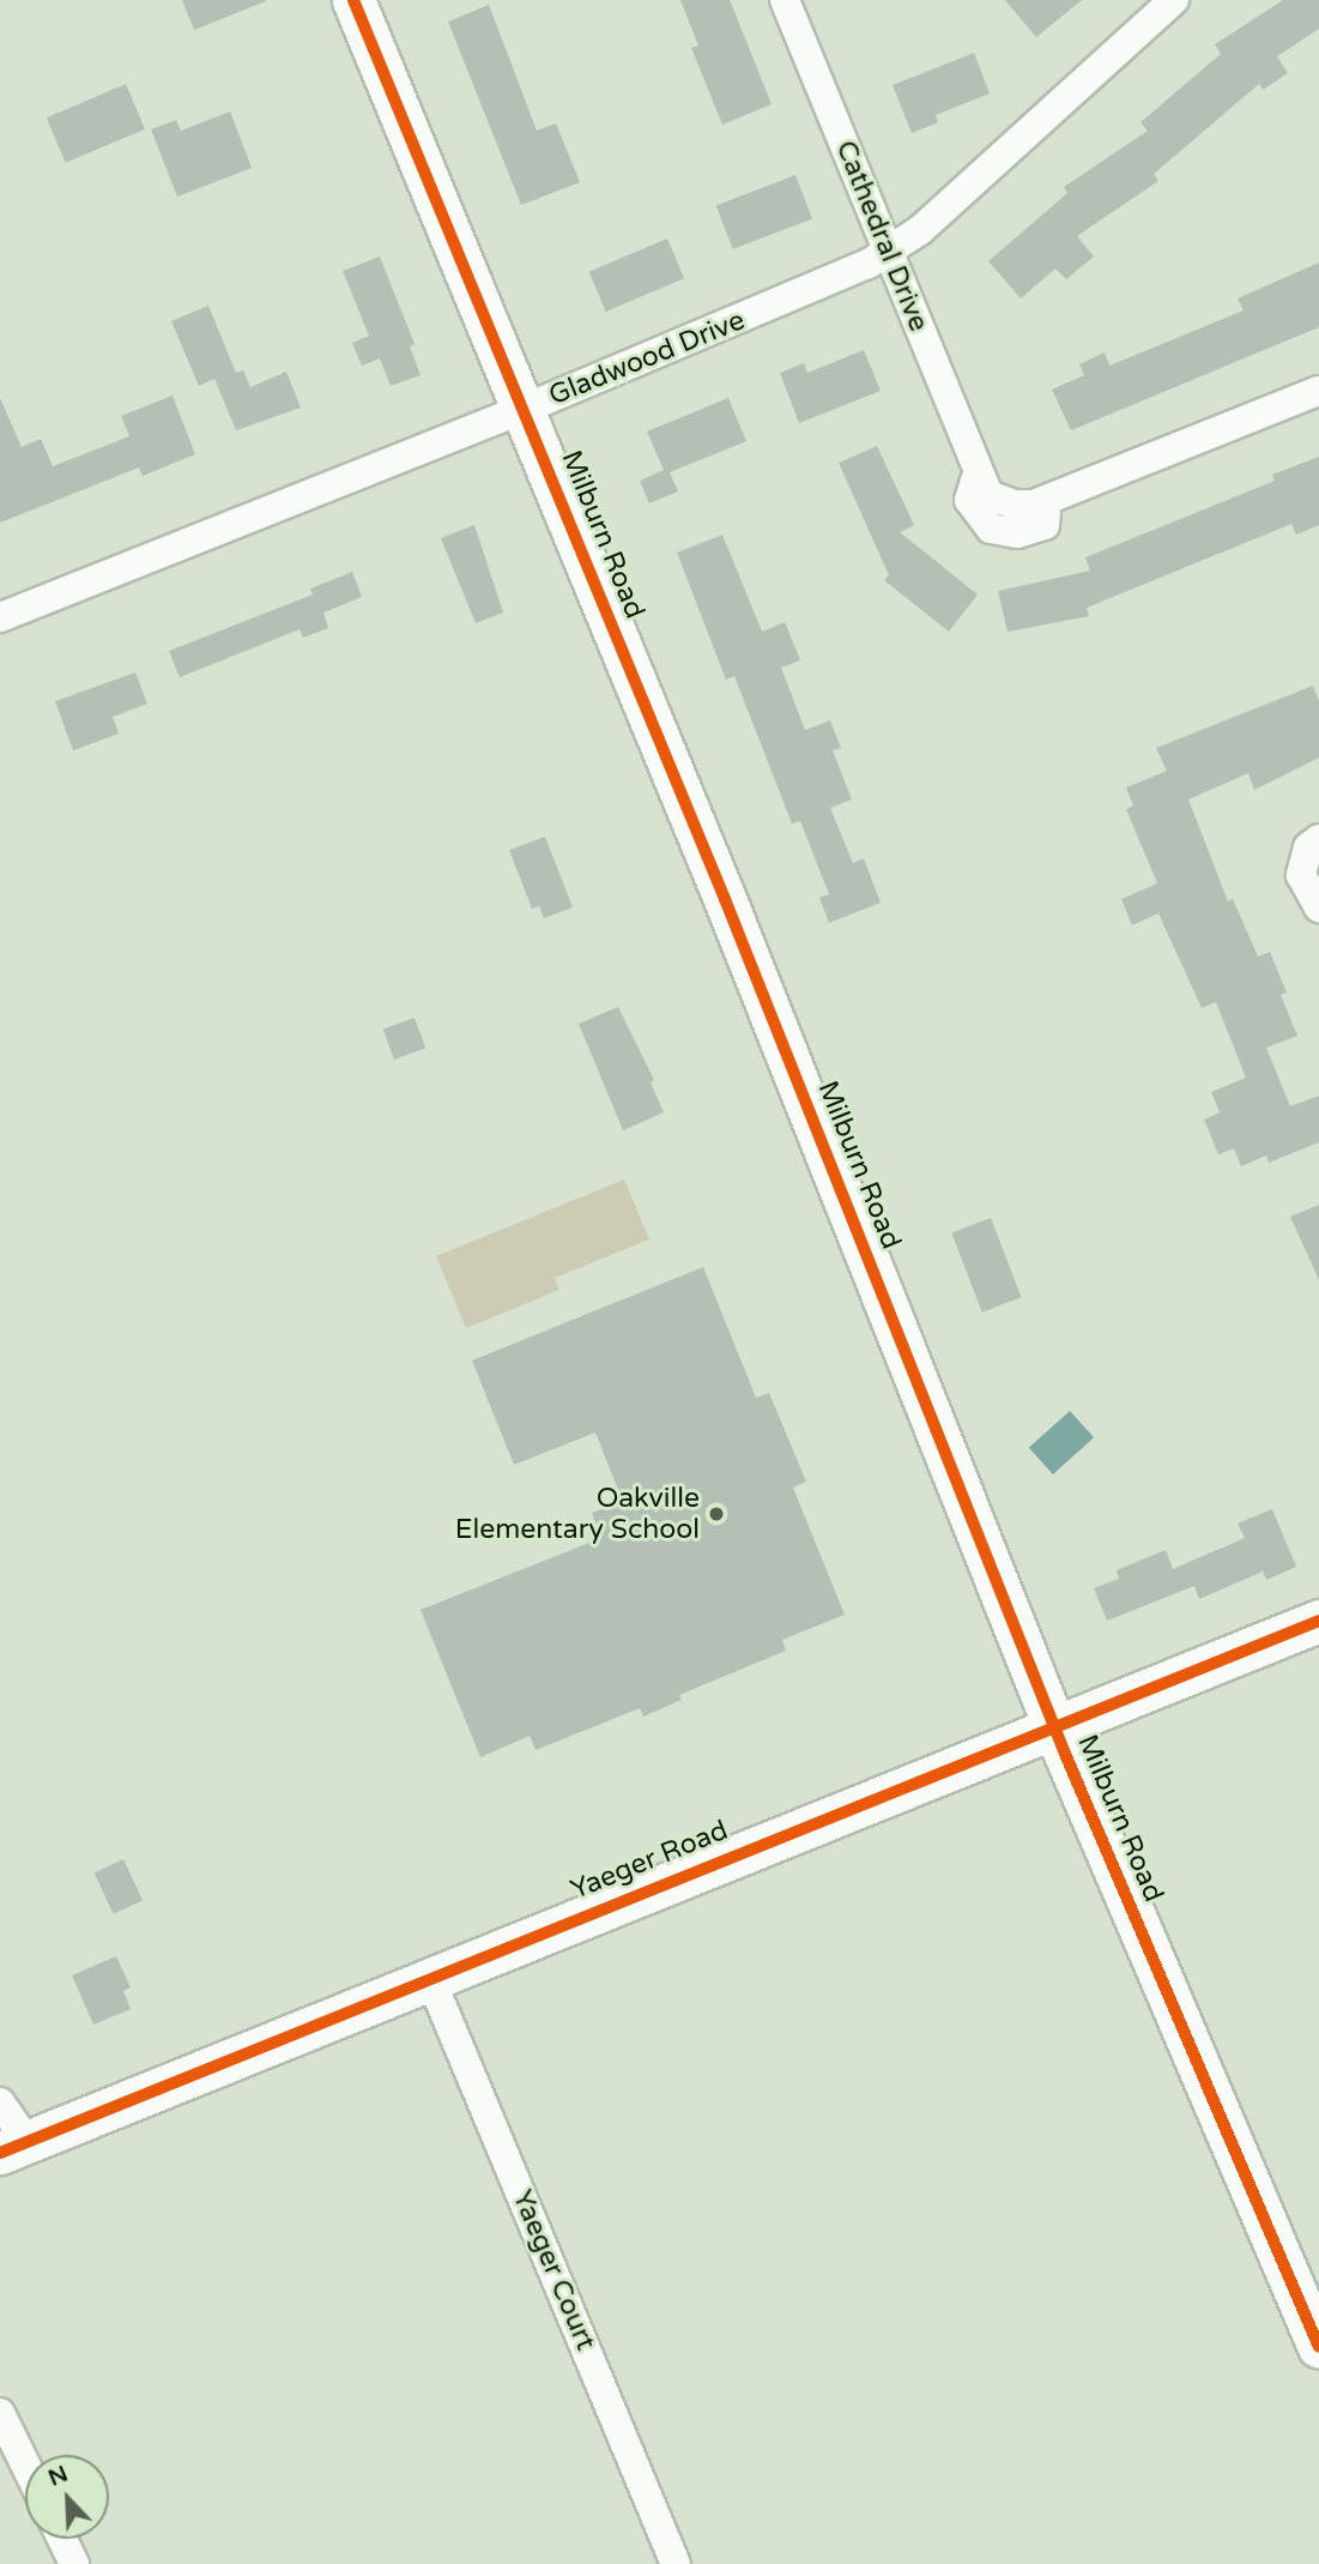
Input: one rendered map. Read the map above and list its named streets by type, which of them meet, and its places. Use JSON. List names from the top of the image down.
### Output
{
  "streets": {
    "street": [
      "Cathedral Drive",
      "Gladwood Drive",
      "Milburn Road",
      "Yaeger Road",
      "Yaeger Court"
    ]
  },
  "crossings": [
    ["Cathedral Drive", "Gladwood Drive"],
    ["Gladwood Drive", "Milburn Road"],
    ["Milburn Road", "Yaeger Road"],
    ["Yaeger Road", "Yaeger Court"]
  ],
  "places": ["Oakville Elementary School"],
  "north": "top left"
}
